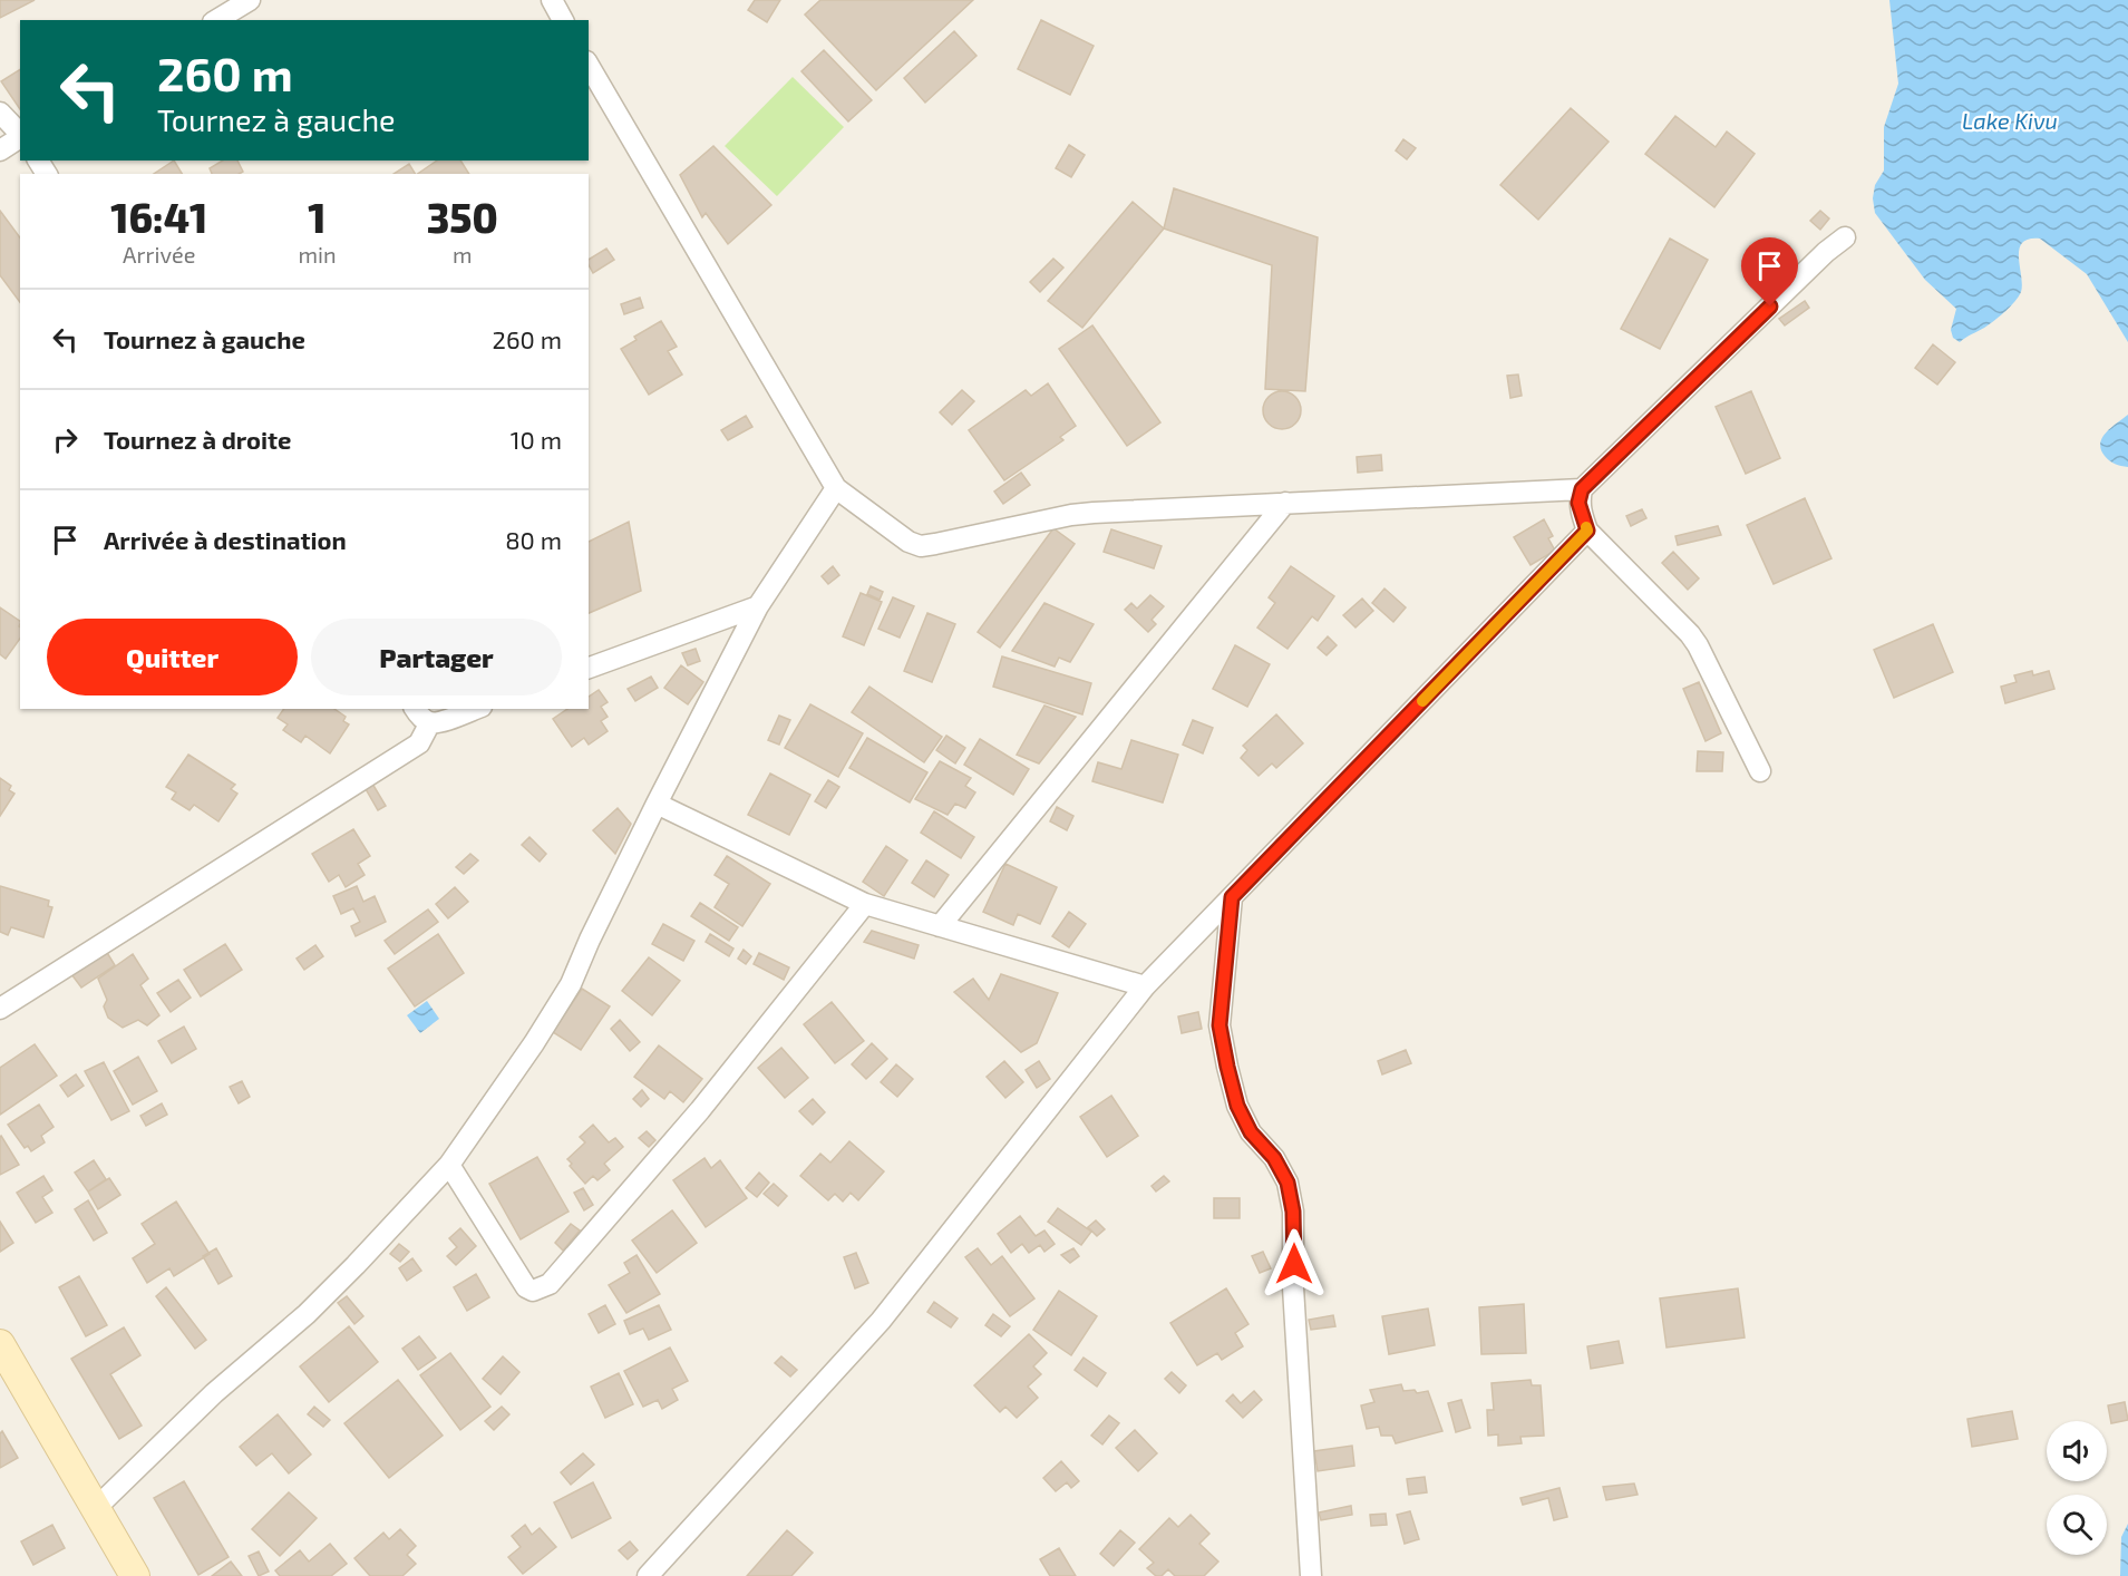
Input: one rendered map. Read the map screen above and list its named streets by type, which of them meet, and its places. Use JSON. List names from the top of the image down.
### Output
{
  "water": ["Lake Kivu"],
  "page": {
    "turn": ["260 m", "Tournez à gauche"],
    "eta": [
      "16:41",
      "Arrivée",
      "1",
      "min",
      "350",
      "m"
    ],
    "list": [
      {
        "name": "Tournez à gauche",
        "value": "260 m"
      },
      {
        "name": "Tournez à droite",
        "value": "10 m"
      },
      {
        "name": "Arrivée à destination",
        "value": "80 m"
      }
    ],
    "buttons": ["Quitter", "Partager"]
  }
}
